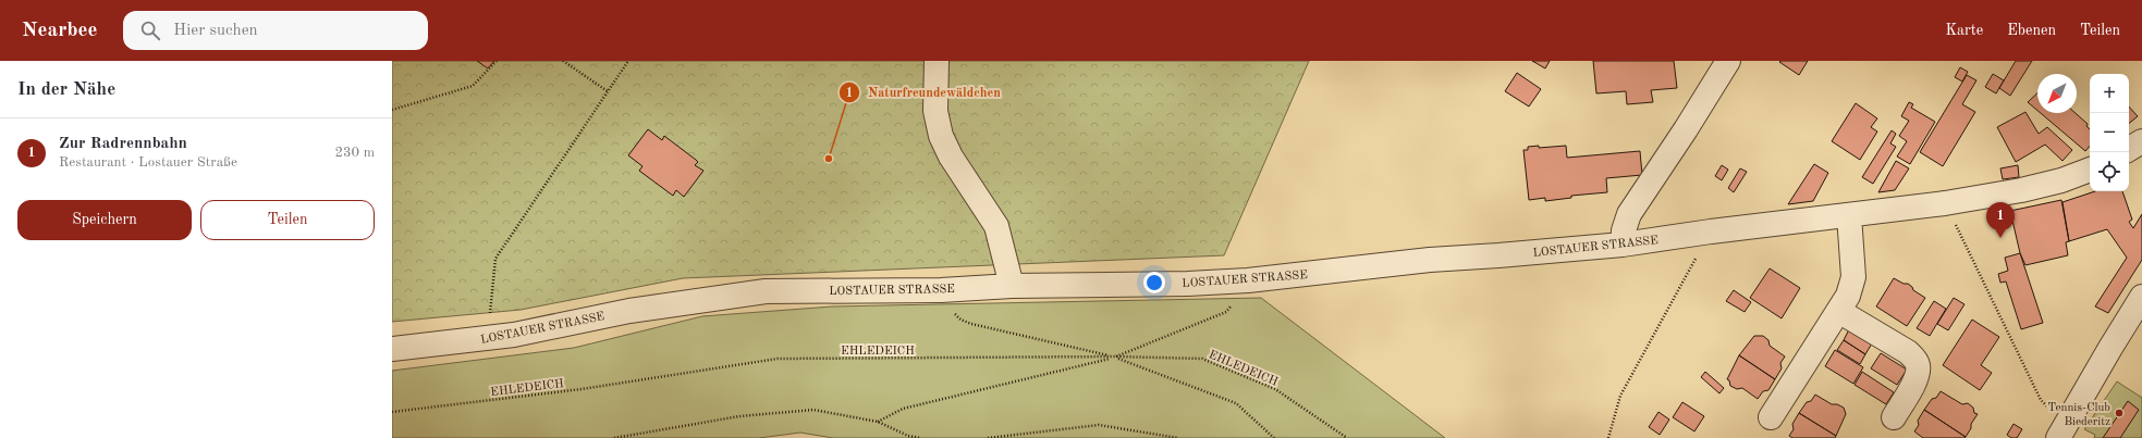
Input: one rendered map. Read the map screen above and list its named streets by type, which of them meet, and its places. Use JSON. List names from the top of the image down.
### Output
{
  "streets": {
    "street": ["LOSTAUER STRASSE"],
    "path": ["EHLEDEICH"]
  },
  "places": ["Naturfreundewäldchen", "Tennis-Club Biederitz"],
  "north": "bottom left",
  "page": {
    "header": "Nearbee",
    "search": "Hier suchen",
    "nav": ["Karte", "Ebenen", "Teilen"],
    "heading": "In der Nähe",
    "map_buttons": ["+", "−"],
    "list": [
      {
        "mark": "1",
        "name": "Zur Radrennbahn",
        "note": "Restaurant · Lostauer Straße",
        "value": "230 m"
      }
    ],
    "buttons": ["Speichern", "Teilen"],
    "pins": "1"
  }
}
